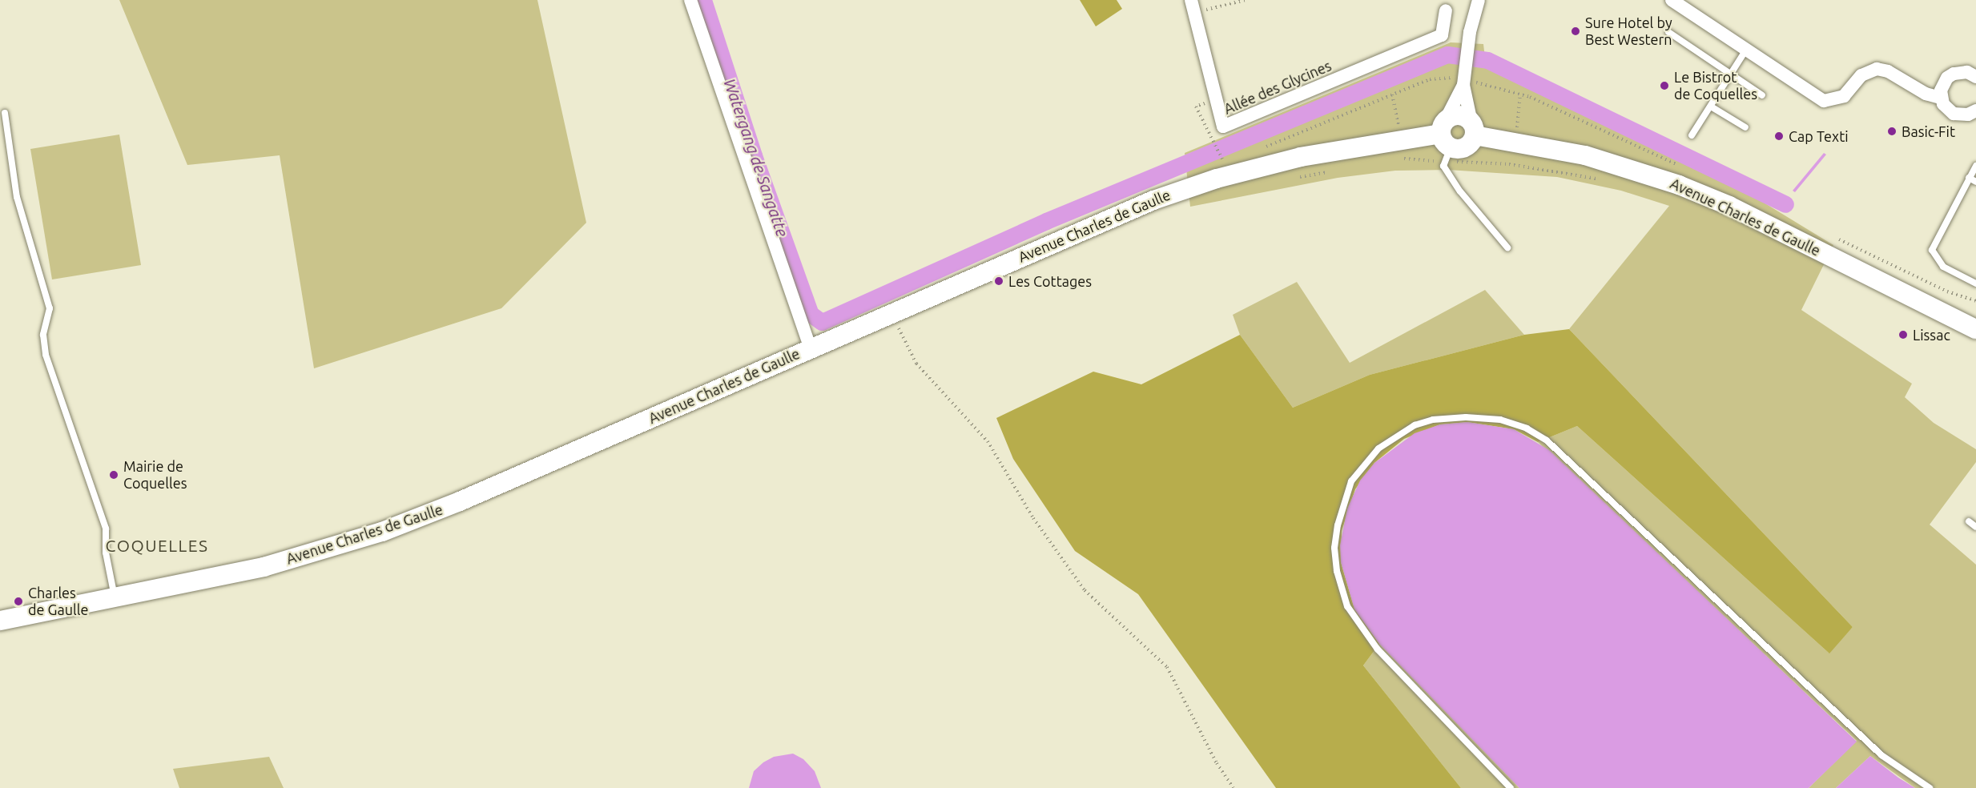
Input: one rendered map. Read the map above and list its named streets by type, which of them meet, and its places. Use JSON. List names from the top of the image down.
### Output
{
  "streets": {
    "main road": ["Avenue Charles de Gaulle"],
    "street": ["Allée des Glycines"]
  },
  "districts": ["COQUELLES"],
  "water": ["Watergang de Sangatte"],
  "places": [
    "Sure Hotel by Best Western",
    "Le Bistrot de Coquelles",
    "Basic-Fit",
    "Cap Texti",
    "Les Cottages",
    "Lissac",
    "Mairie de Coquelles",
    "Charles de Gaulle"
  ]
}
